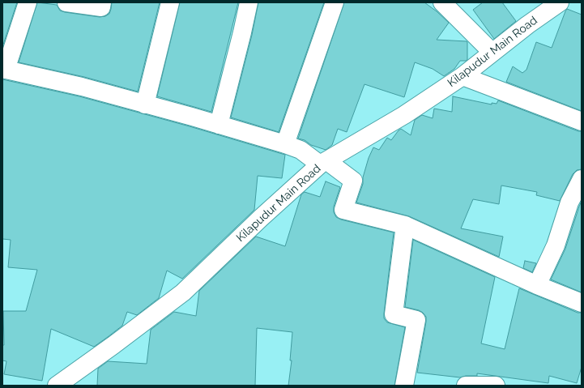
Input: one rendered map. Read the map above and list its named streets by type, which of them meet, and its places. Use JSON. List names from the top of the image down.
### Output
{
  "streets": {
    "street": ["Kilapudur Main Road"]
  }
}
